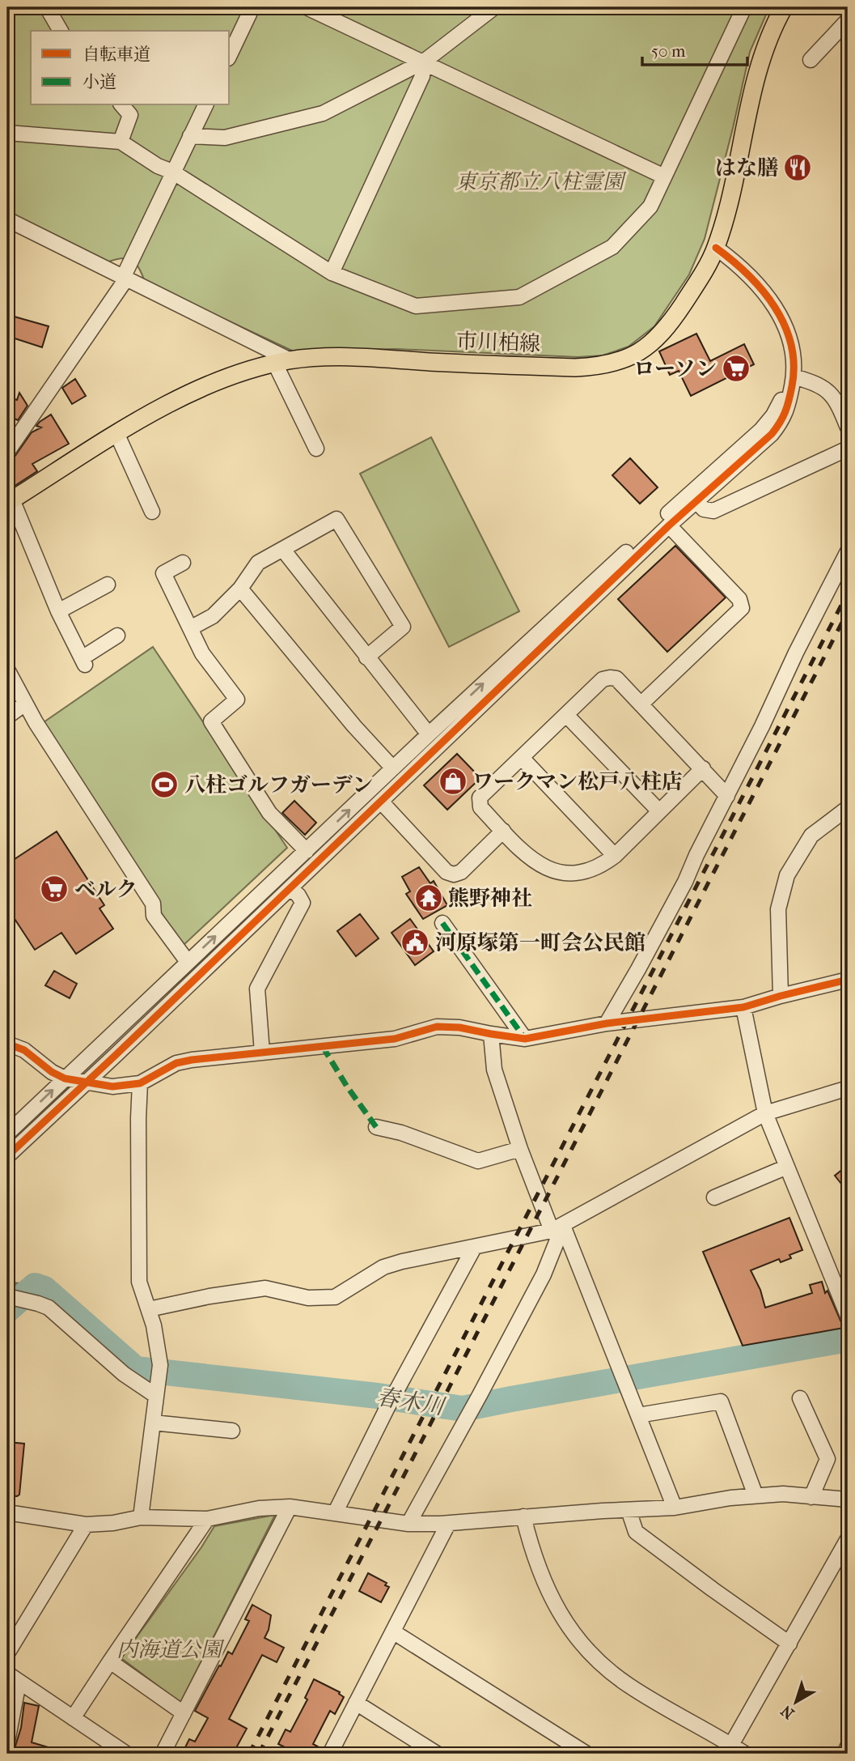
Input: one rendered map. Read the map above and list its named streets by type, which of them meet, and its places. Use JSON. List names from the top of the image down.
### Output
{
  "streets": {
    "main road": ["市川柏線"]
  },
  "water": ["春木川"],
  "parks": ["東京都立八柱霊園", "内海道公園"],
  "places": {
    "restaurant": ["はな膳"],
    "supermarket": ["ローソン", "ベルク"],
    "shop": ["ワークマン松戸八柱店"],
    "sports": ["八柱ゴルフガーデン"],
    "temple": ["熊野神社"],
    "public building": ["河原塚第一町会公民館"]
  },
  "legend": ["自転車道", "小道"],
  "scale_bar": "50 m",
  "north": "bottom left"
}
